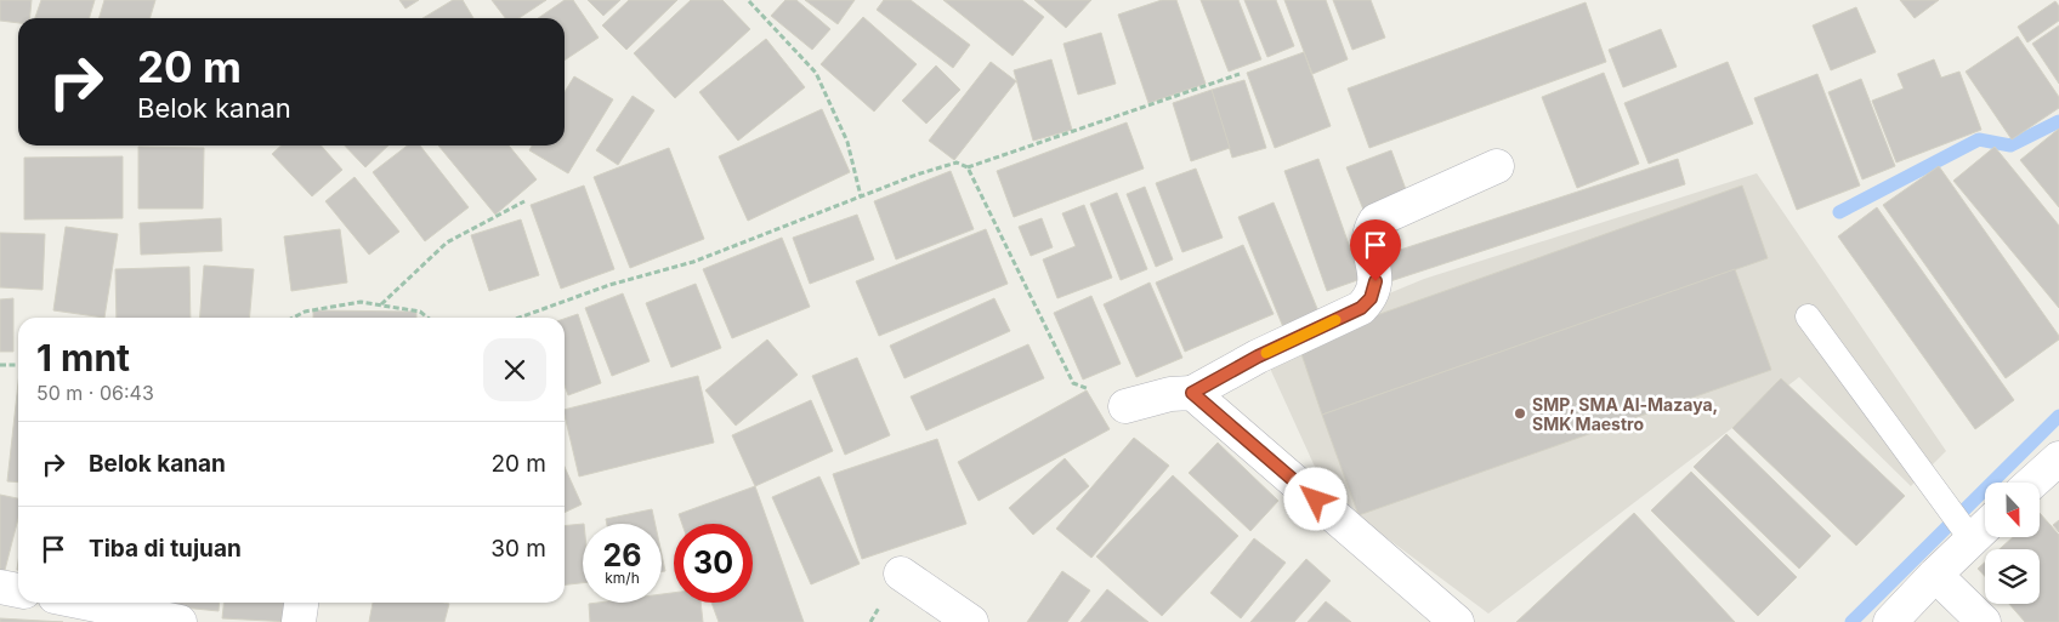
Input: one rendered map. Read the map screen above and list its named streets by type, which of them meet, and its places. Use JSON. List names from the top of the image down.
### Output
{
  "places": ["SMP, SMA Al-Mazaya, SMK Maestro"],
  "north": "bottom",
  "page": {
    "turn": ["20 m", "Belok kanan"],
    "heading": ["1 mnt", "50 m · 06:43"],
    "list": [
      {
        "name": "Belok kanan",
        "value": "20 m"
      },
      {
        "name": "Tiba di tujuan",
        "value": "30 m"
      }
    ],
    "speed": "26 km/h",
    "limit": "30"
  }
}
